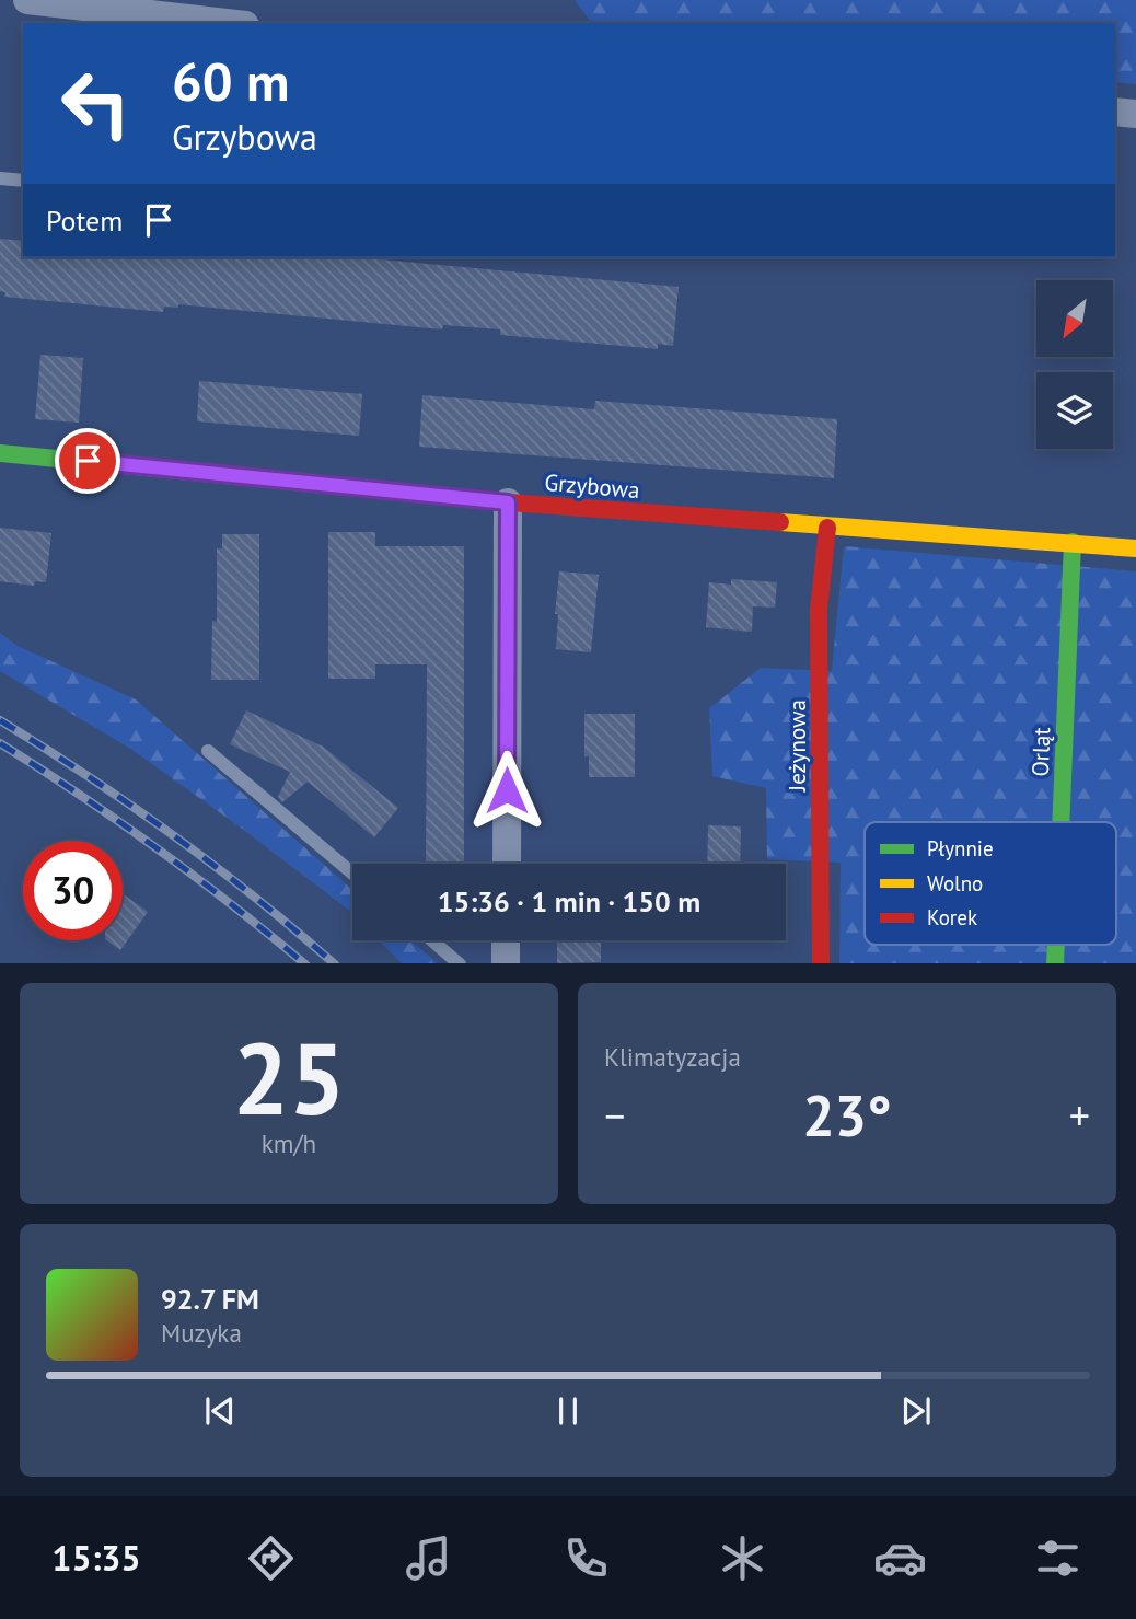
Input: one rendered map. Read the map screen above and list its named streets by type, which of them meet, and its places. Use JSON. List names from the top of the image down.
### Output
{
  "streets": {
    "street": ["Grzybowa", "Jeżynowa", "Orląt"]
  },
  "crossings": [
    ["Grzybowa", "Jeżynowa"],
    ["Grzybowa", "Orląt"]
  ],
  "legend": ["Płynnie", "Wolno", "Korek"],
  "north": "bottom left",
  "page": {
    "turn": ["60 m", "Grzybowa"],
    "then": "Potem",
    "limit": "30",
    "trip": "15:36 · 1 min · 150 m",
    "tile": [
      ["25", "km/h"],
      "Klimatyzacja"
    ],
    "heat": ["−", "23°", "+"],
    "song": ["92.7 FM", "Muzyka"],
    "tabs": "15:35"
  }
}
